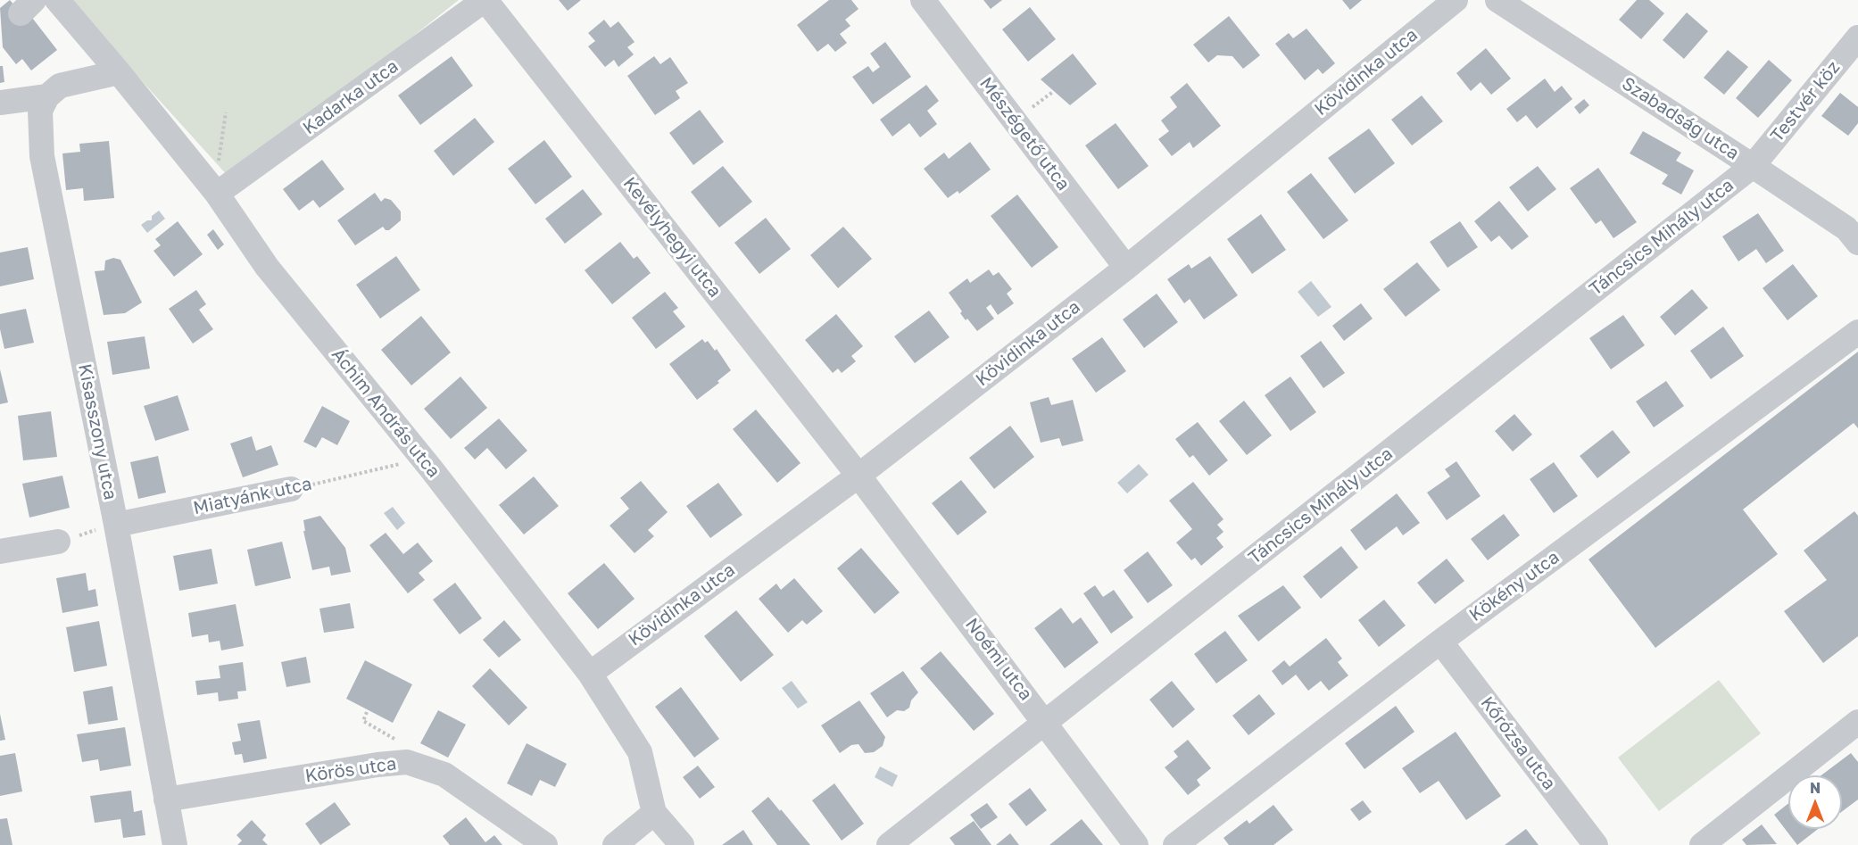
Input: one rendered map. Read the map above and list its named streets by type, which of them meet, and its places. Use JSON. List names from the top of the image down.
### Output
{
  "streets": {
    "street": [
      "Kövidinka utca",
      "Kadarka utca",
      "Testvér köz",
      "Szabadság utca",
      "Mészégető utca",
      "Kevélyhegyi utca",
      "Táncsics Mihály utca",
      "Áchim András utca",
      "Kisasszony utca",
      "Miatyánk utca",
      "Kökény utca",
      "Noémi utca",
      "Kőrózsa utca",
      "Körös utca"
    ]
  },
  "crossings": [
    ["Kövidinka utca", "Mészégető utca"],
    ["Kövidinka utca", "Kevélyhegyi utca"],
    ["Kövidinka utca", "Áchim András utca"],
    ["Kövidinka utca", "Noémi utca"],
    ["Kadarka utca", "Kevélyhegyi utca"],
    ["Kadarka utca", "Áchim András utca"],
    ["Testvér köz", "Szabadság utca"],
    ["Testvér köz", "Táncsics Mihály utca"],
    ["Szabadság utca", "Táncsics Mihály utca"],
    ["Kevélyhegyi utca", "Noémi utca"],
    ["Táncsics Mihály utca", "Noémi utca"],
    ["Kisasszony utca", "Miatyánk utca"],
    ["Kisasszony utca", "Körös utca"],
    ["Kökény utca", "Kőrózsa utca"]
  ],
  "north": "top"
}
